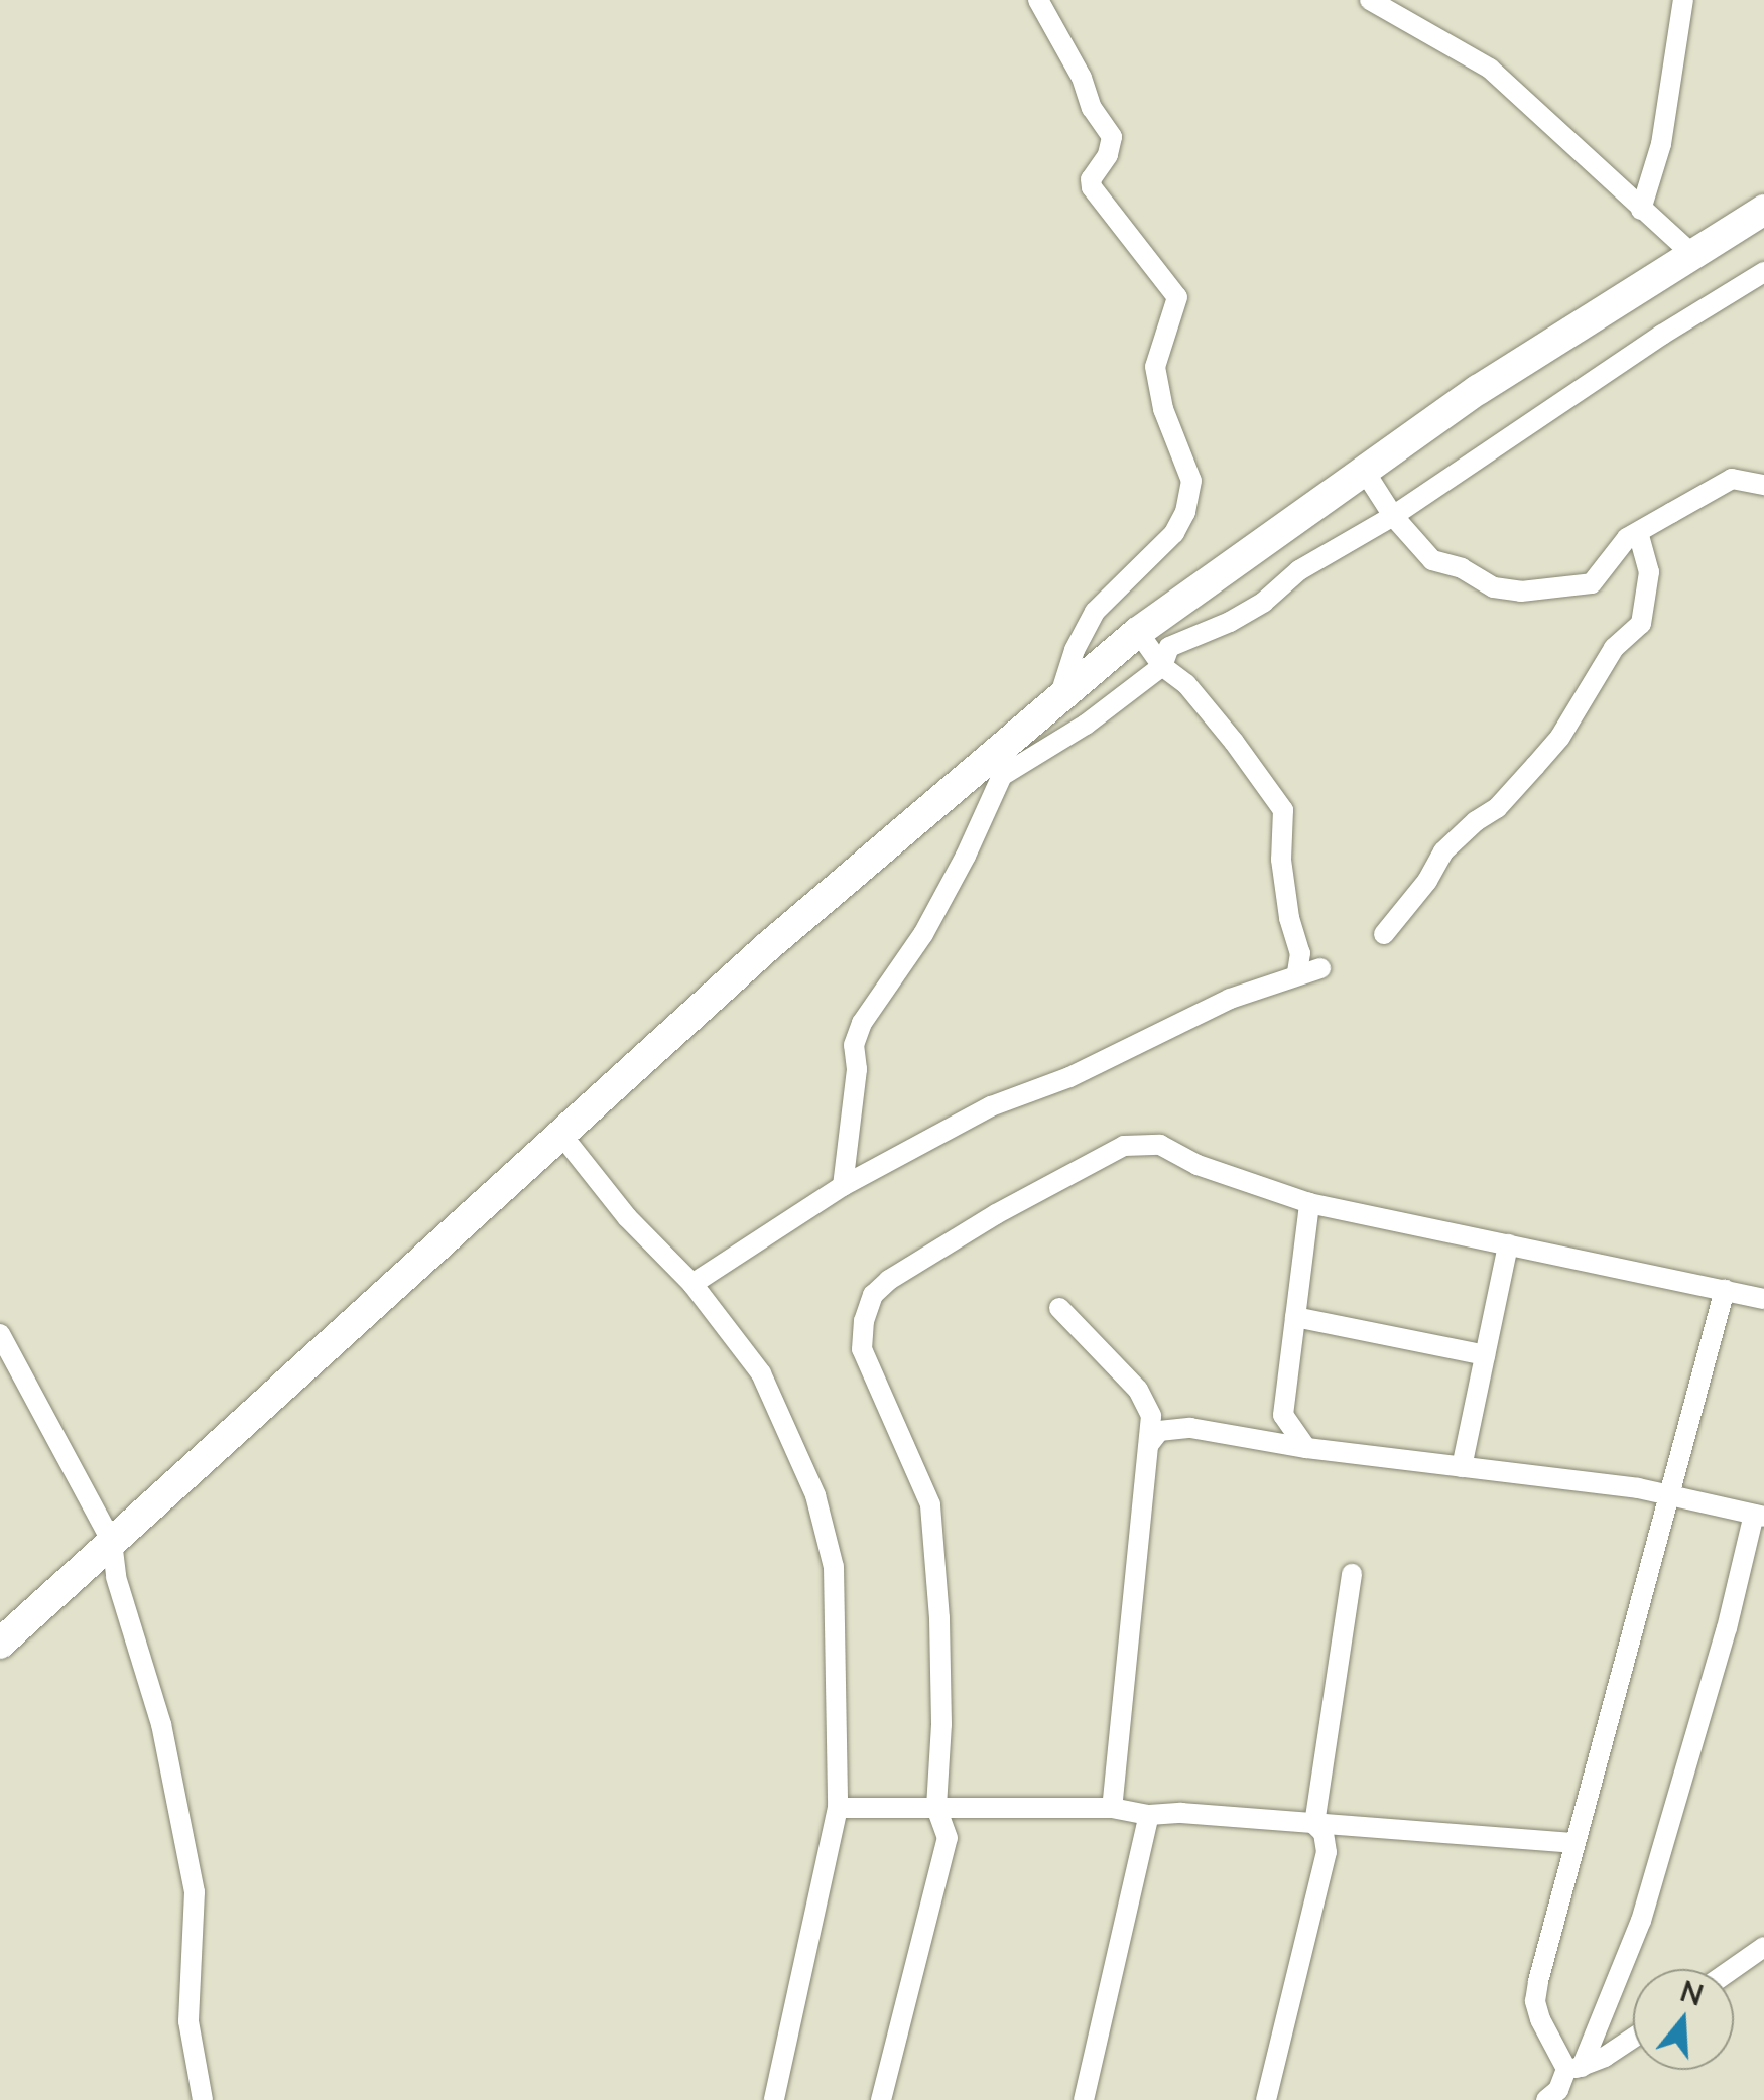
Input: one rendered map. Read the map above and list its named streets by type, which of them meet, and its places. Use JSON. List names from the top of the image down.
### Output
{
  "north": "top"
}
